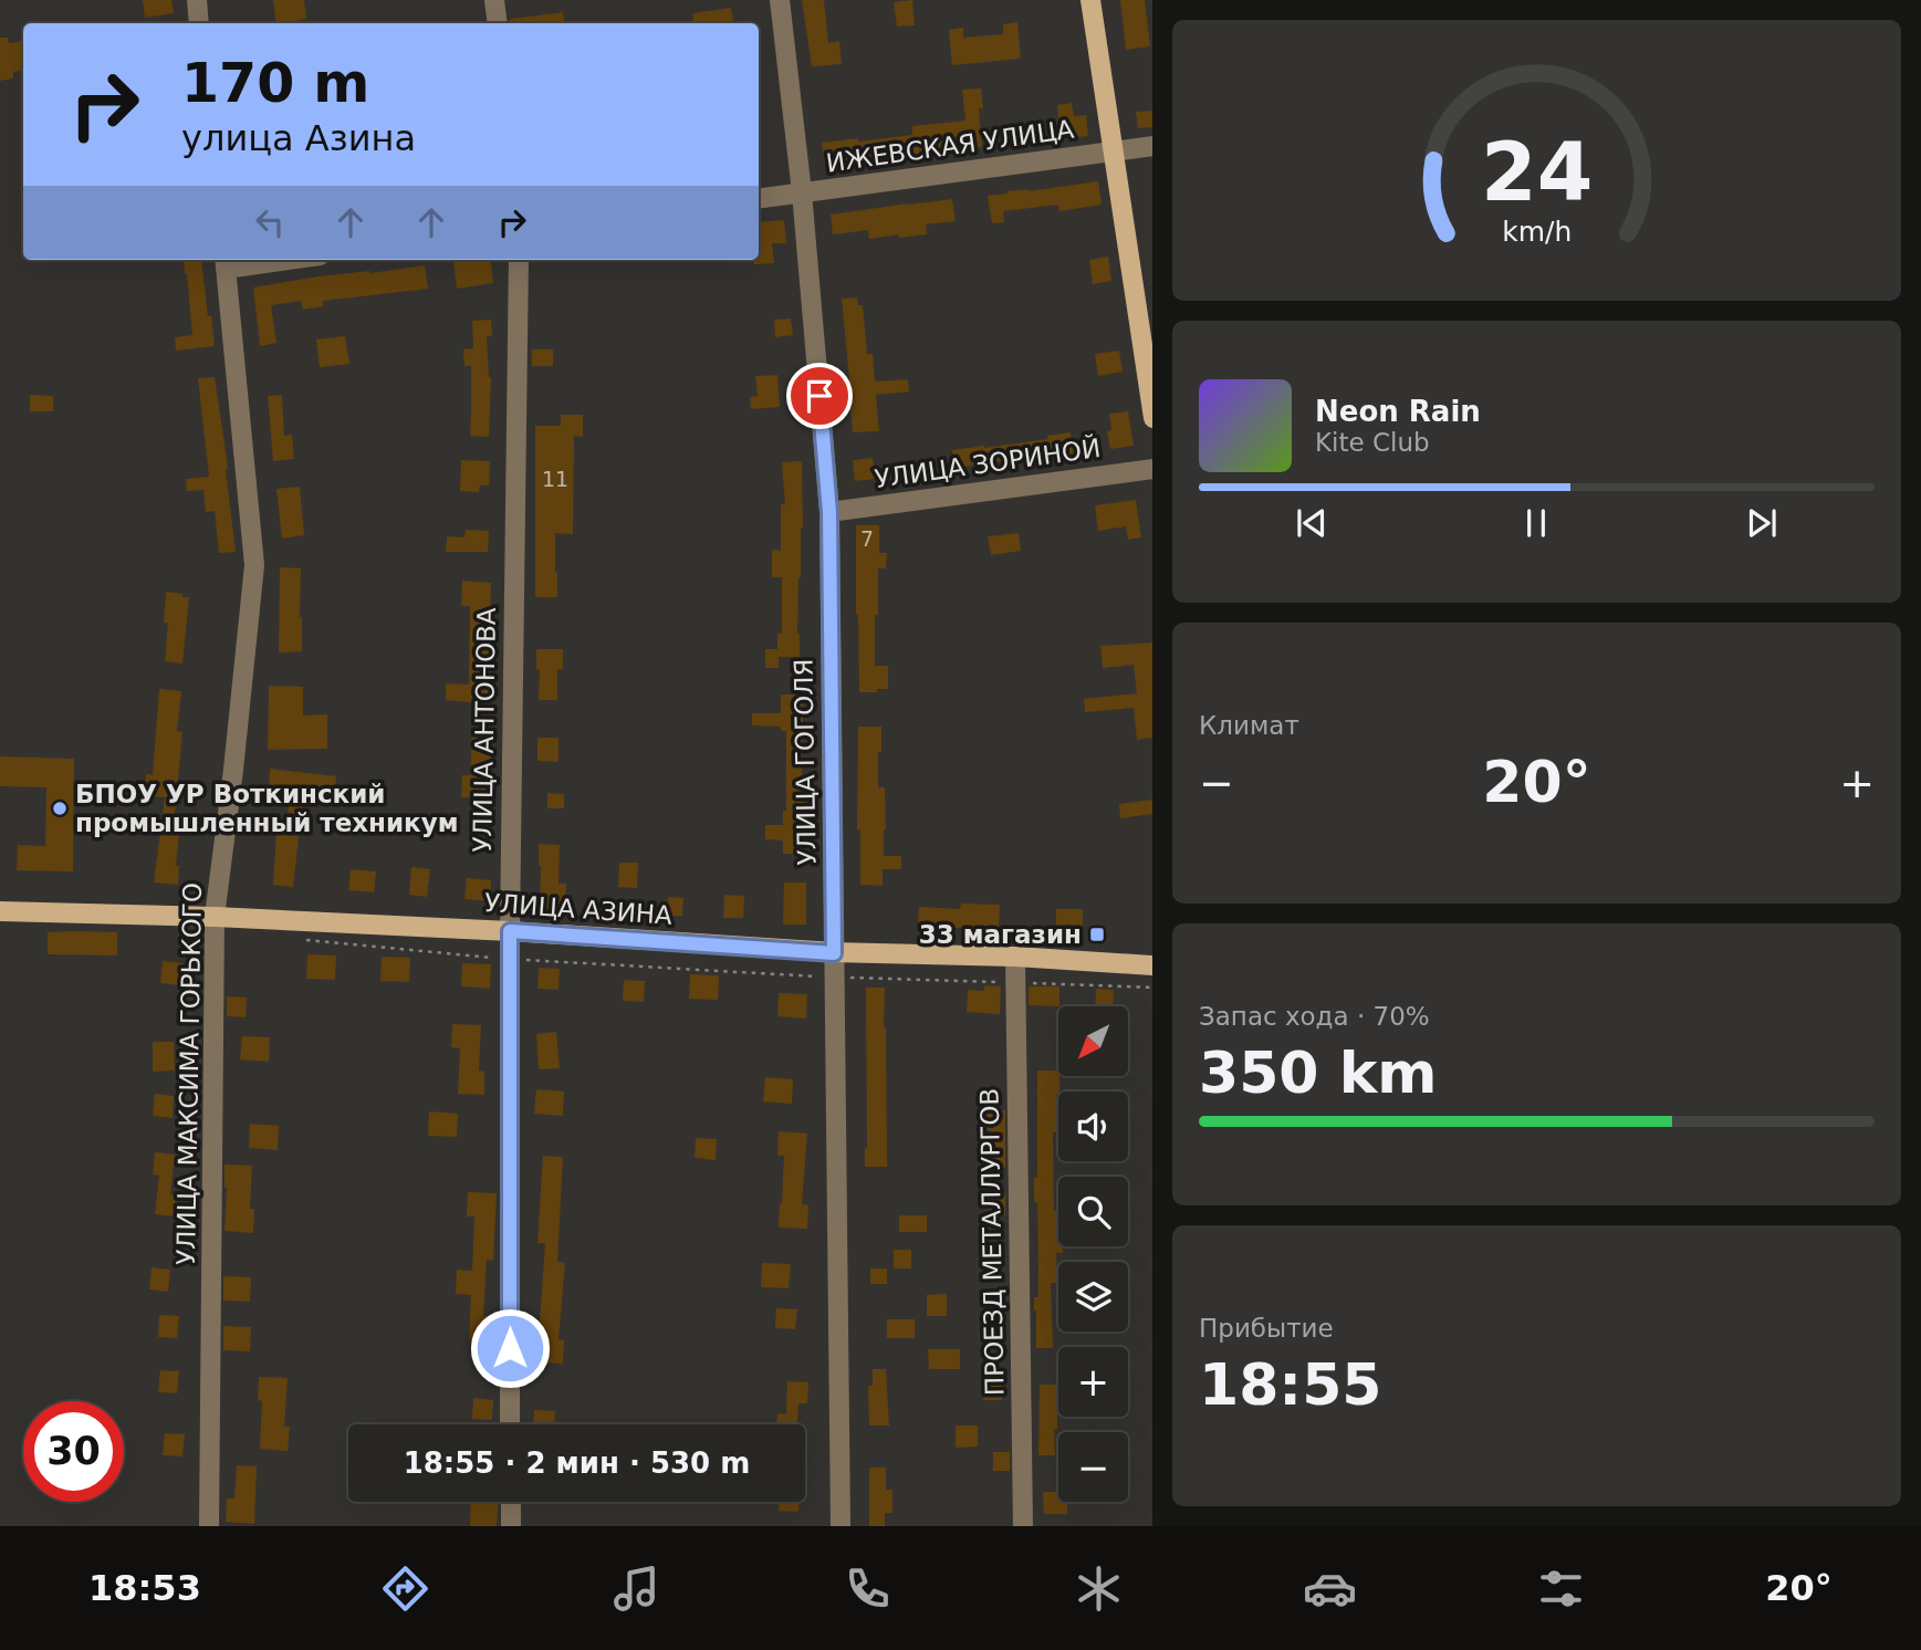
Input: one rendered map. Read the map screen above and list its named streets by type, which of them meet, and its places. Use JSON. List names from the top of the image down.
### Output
{
  "streets": {
    "main road": ["УЛИЦА АЗИНА"],
    "street": [
      "ИЖЕВСКАЯ УЛИЦА",
      "УЛИЦА ЗОРИНОЙ",
      "УЛИЦА АНТОНОВА",
      "УЛИЦА ГОГОЛЯ",
      "УЛИЦА МАКСИМА ГОРЬКОГО",
      "ПРОЕЗД МЕТАЛЛУРГОВ"
    ]
  },
  "crossings": [
    ["ИЖЕВСКАЯ УЛИЦА", "УЛИЦА ГОГОЛЯ"],
    ["УЛИЦА ЗОРИНОЙ", "УЛИЦА ГОГОЛЯ"],
    ["УЛИЦА АНТОНОВА", "УЛИЦА АЗИНА"],
    ["УЛИЦА ГОГОЛЯ", "УЛИЦА АЗИНА"],
    ["УЛИЦА АЗИНА", "УЛИЦА МАКСИМА ГОРЬКОГО"],
    ["УЛИЦА АЗИНА", "ПРОЕЗД МЕТАЛЛУРГОВ"]
  ],
  "places": {
    "other": ["БПОУ УР Воткинский промышленный техникум"],
    "transit": ["33 магазин"]
  },
  "house_numbers": ["11", "7"],
  "north": "bottom left",
  "page": {
    "turn": ["170 m", "улица Азина"],
    "song": ["Neon Rain", "Kite Club"],
    "tile": [
      "Климат",
      ["Запас хода · 70%", "350 km"],
      ["Прибытие", "18:55"]
    ],
    "heat": ["−", "20°", "+"],
    "map_buttons": ["+", "−"],
    "limit": "30",
    "trip": "18:55 · 2 мин · 530 m",
    "tabs": ["18:53", "20°"],
    "gauge": ["24", "km/h"]
  }
}
